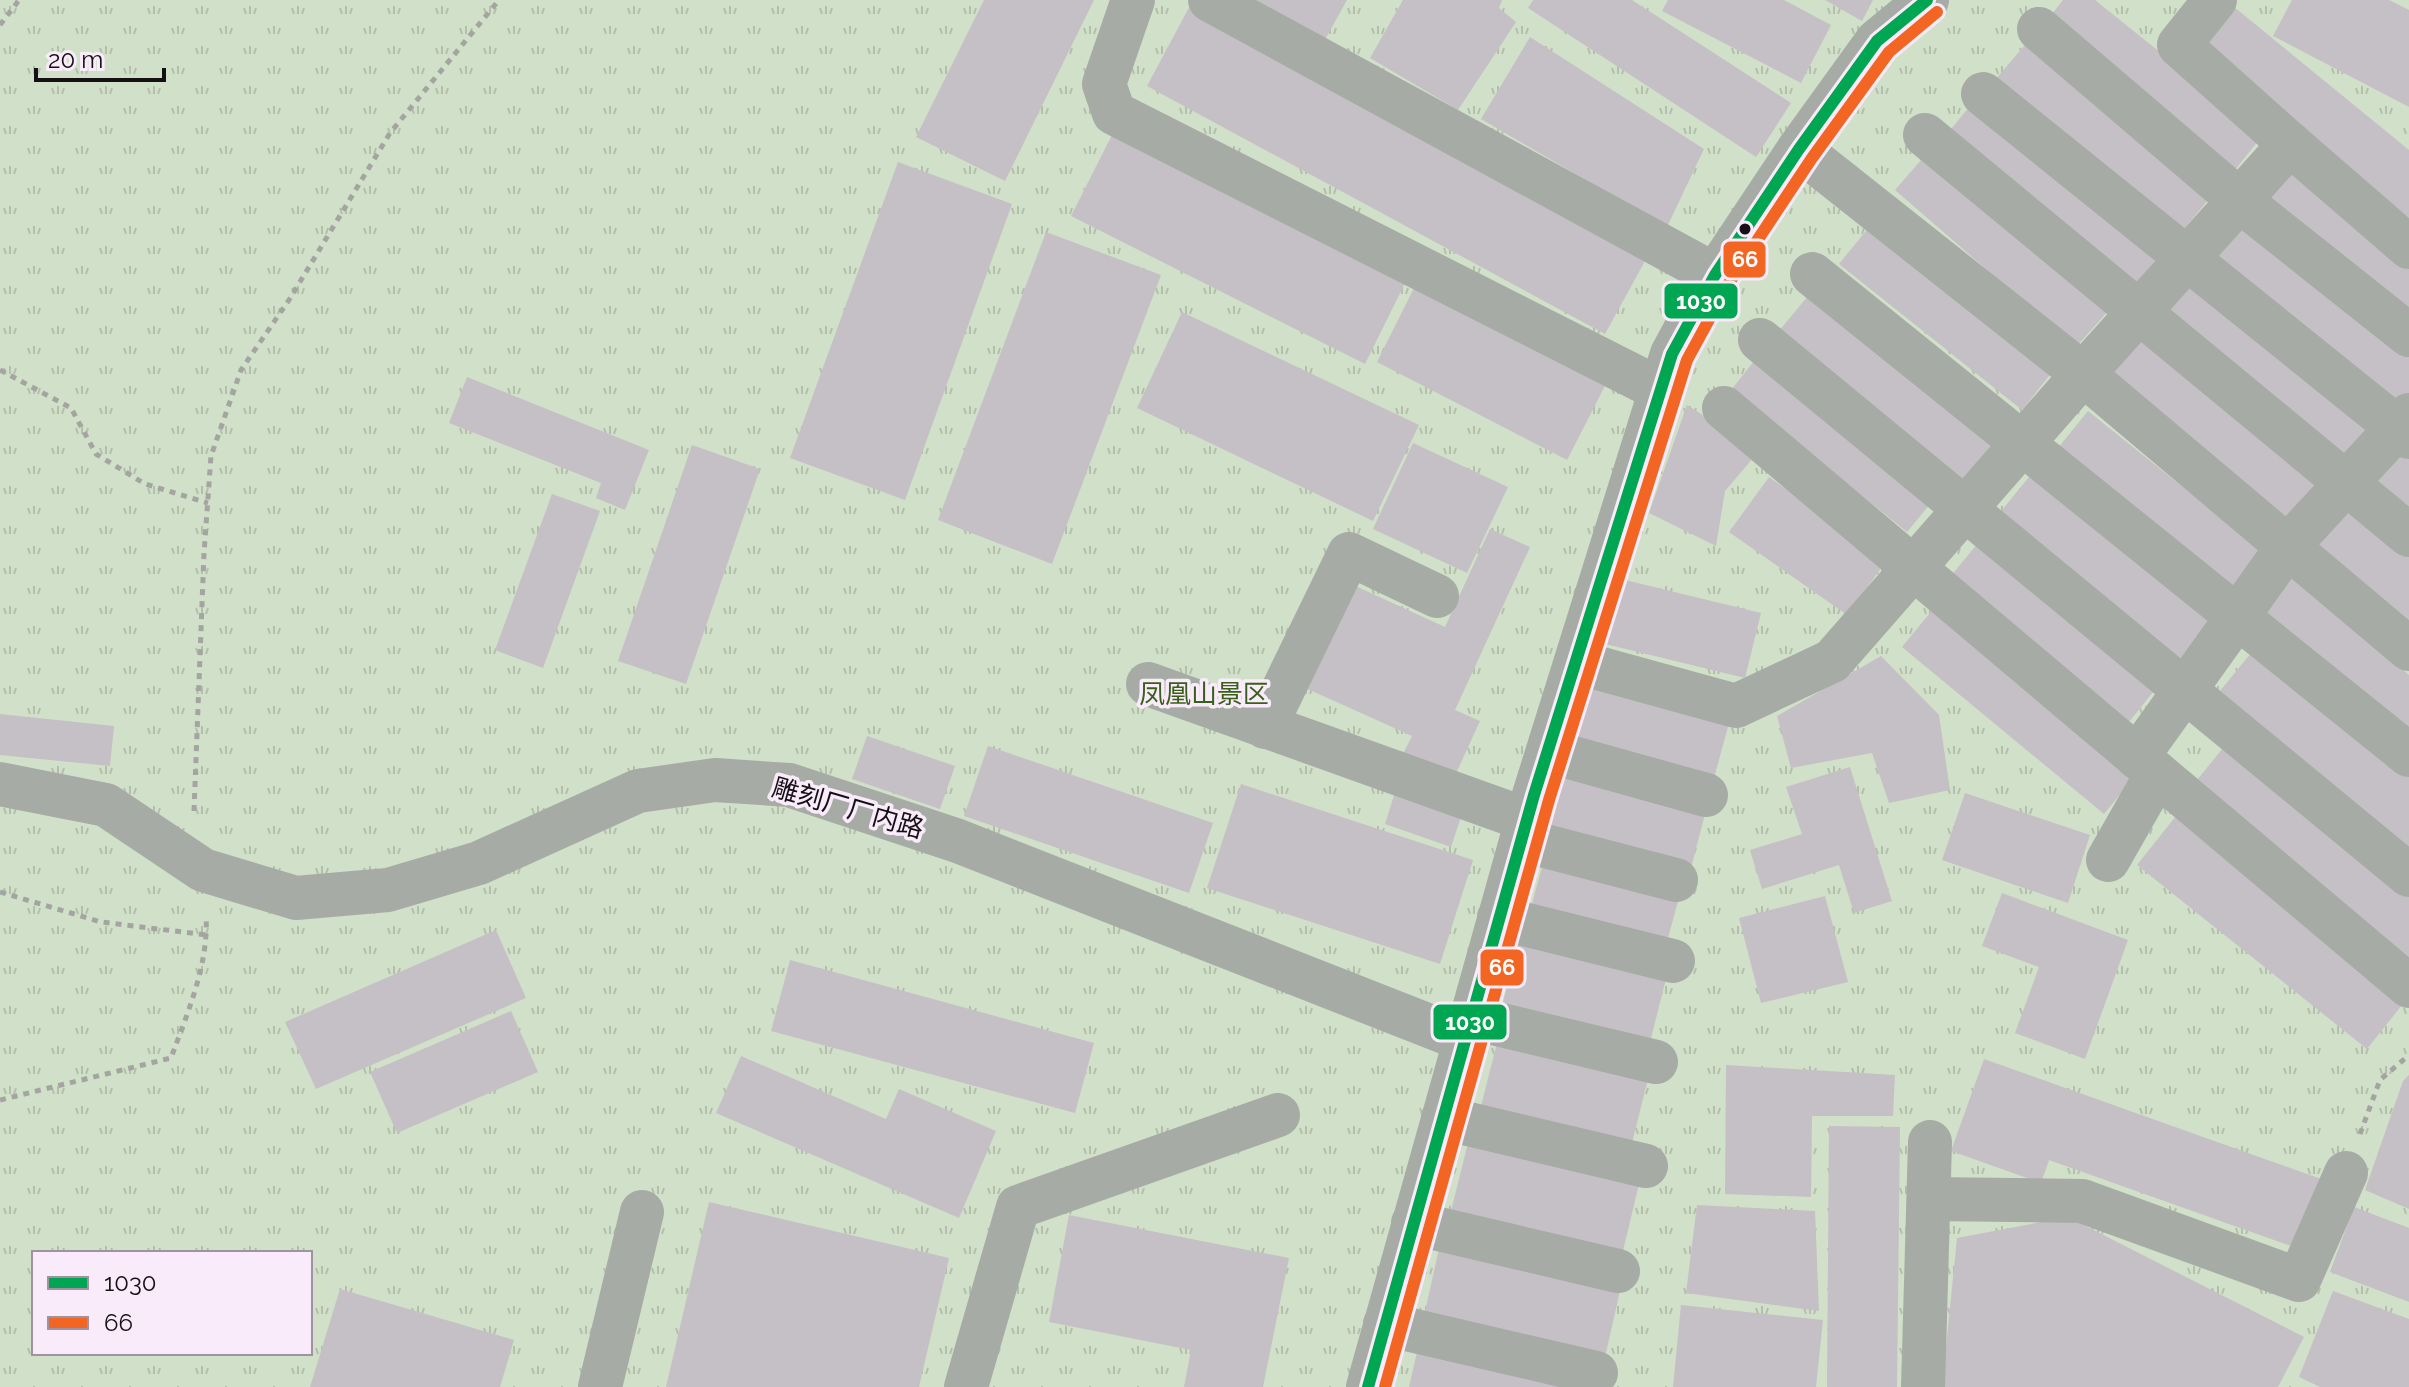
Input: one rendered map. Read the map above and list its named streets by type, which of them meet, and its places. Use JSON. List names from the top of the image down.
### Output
{
  "streets": {
    "street": ["雕刻厂厂内路"]
  },
  "parks": ["凤凰山景区"],
  "lines": ["transit line 1030", "transit line 66"],
  "legend": ["1030", "66"],
  "scale_bar": "20 m"
}
